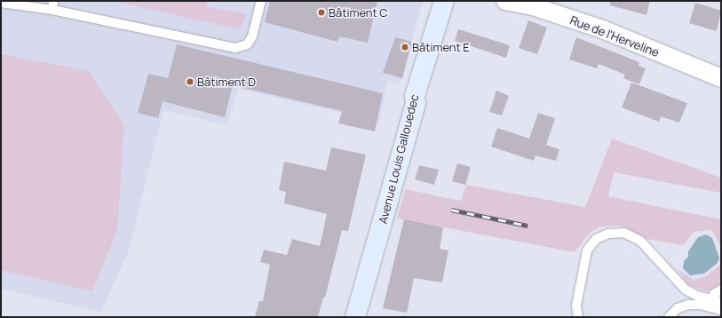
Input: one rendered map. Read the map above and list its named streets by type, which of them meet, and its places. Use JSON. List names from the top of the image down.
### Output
{
  "streets": {
    "main road": ["Avenue Louis Gallouedec"],
    "street": ["Rue de l'Herveline"]
  },
  "places": ["Bâtiment C", "Bâtiment E", "Bâtiment D"]
}
